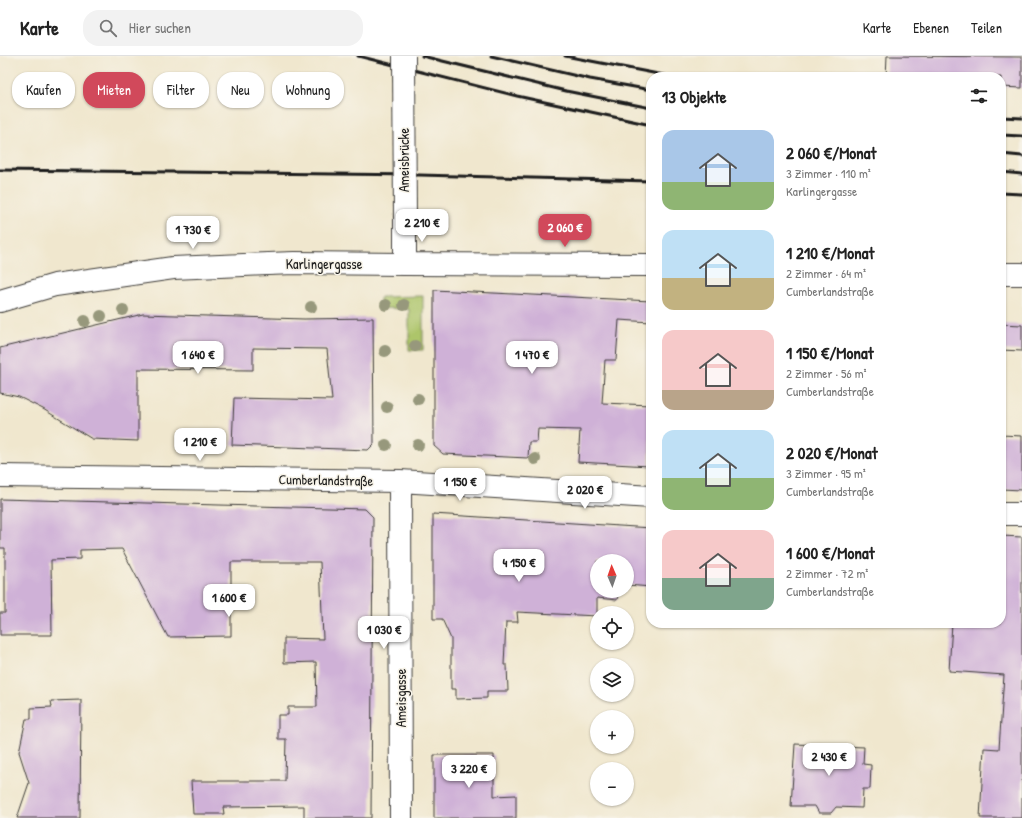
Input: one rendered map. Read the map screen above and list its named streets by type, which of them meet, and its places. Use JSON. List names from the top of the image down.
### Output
{
  "streets": {
    "street": [
      "Ameisbrücke",
      "Karlingergasse",
      "Cumberlandstraße",
      "Ameisgasse"
    ]
  },
  "crossings": [
    ["Ameisbrücke", "Karlingergasse"],
    ["Cumberlandstraße", "Ameisgasse"]
  ],
  "north": "top",
  "page": {
    "header": "Karte",
    "search": "Hier suchen",
    "nav": ["Karte", "Ebenen", "Teilen"],
    "chip": [
      "Kaufen",
      "Mieten",
      "Filter",
      "Neu",
      "Wohnung"
    ],
    "heading": "13 Objekte",
    "list": [
      {
        "name": "2 060 €/Monat",
        "note": "3 Zimmer · 110 m² · Karlingergasse"
      },
      {
        "name": "1 210 €/Monat",
        "note": "2 Zimmer · 64 m² · Cumberlandstraße"
      },
      {
        "name": "1 150 €/Monat",
        "note": "2 Zimmer · 56 m² · Cumberlandstraße"
      },
      {
        "name": "2 020 €/Monat",
        "note": "3 Zimmer · 95 m² · Cumberlandstraße"
      },
      {
        "name": "1 600 €/Monat",
        "note": "2 Zimmer · 72 m² · Cumberlandstraße"
      }
    ],
    "price": [
      "2 210 €",
      "2 060 €",
      "1 730 €",
      "1 640 €",
      "1 470 €",
      "1 210 €",
      "1 150 €",
      "2 020 €",
      "4 150 €",
      "1 600 €",
      "1 030 €",
      "2 430 €",
      "3 220 €"
    ],
    "map_buttons": ["+", "−"]
  }
}
